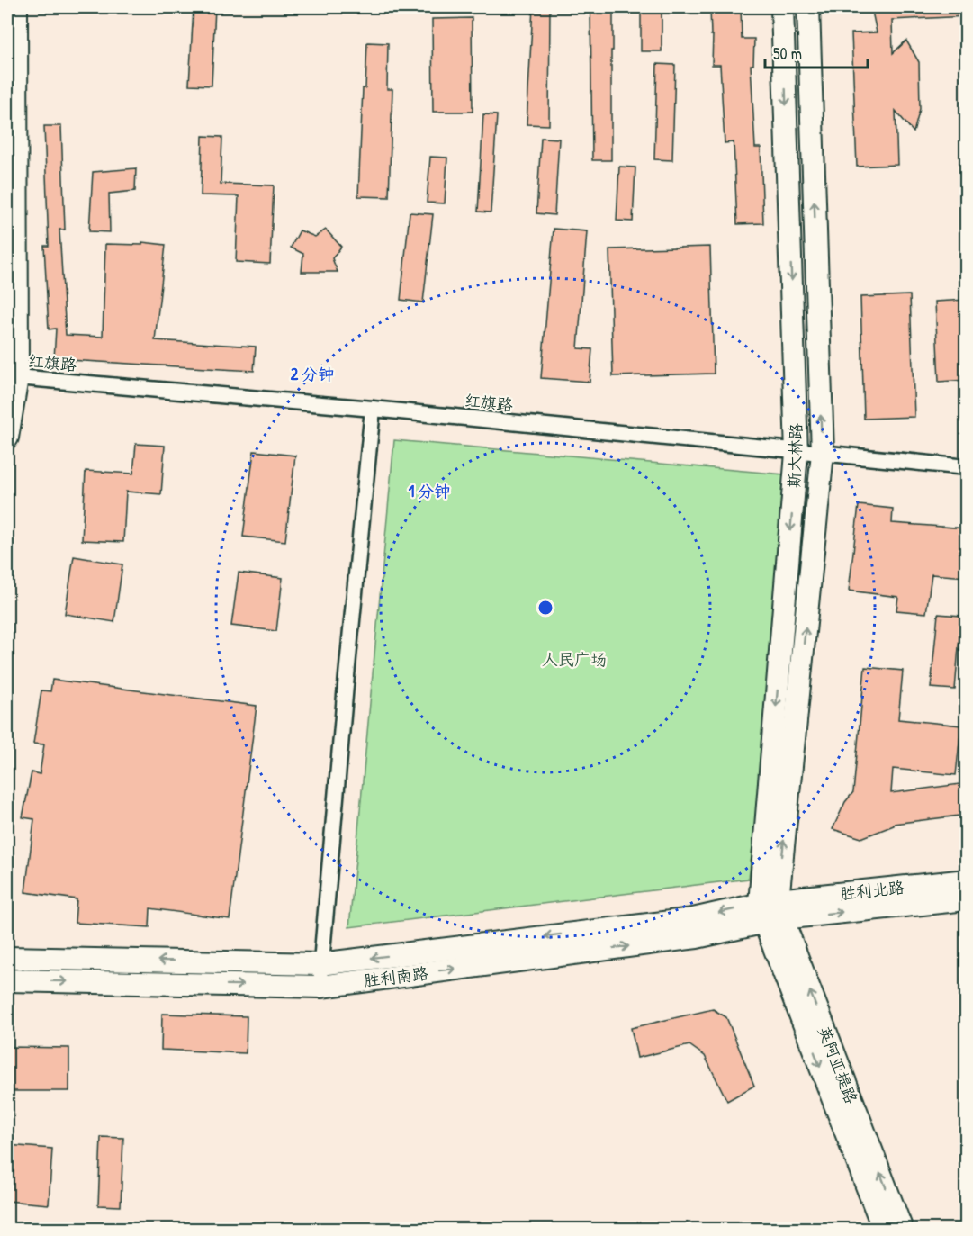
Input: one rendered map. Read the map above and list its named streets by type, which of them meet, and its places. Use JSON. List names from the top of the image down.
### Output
{
  "streets": {
    "main road": [
      "斯大林路",
      "胜利北路",
      "胜利南路",
      "英阿亚提路"
    ],
    "street": ["红旗路"]
  },
  "crossings": [
    ["红旗路", "斯大林路"],
    ["斯大林路", "胜利北路"],
    ["斯大林路", "胜利南路"],
    ["斯大林路", "英阿亚提路"],
    ["胜利北路", "胜利南路"],
    ["胜利北路", "英阿亚提路"],
    ["胜利南路", "英阿亚提路"]
  ],
  "parks": ["人民广场"],
  "scale_bar": "50 m",
  "rings": ["2 分钟", "1 分钟"]
}
